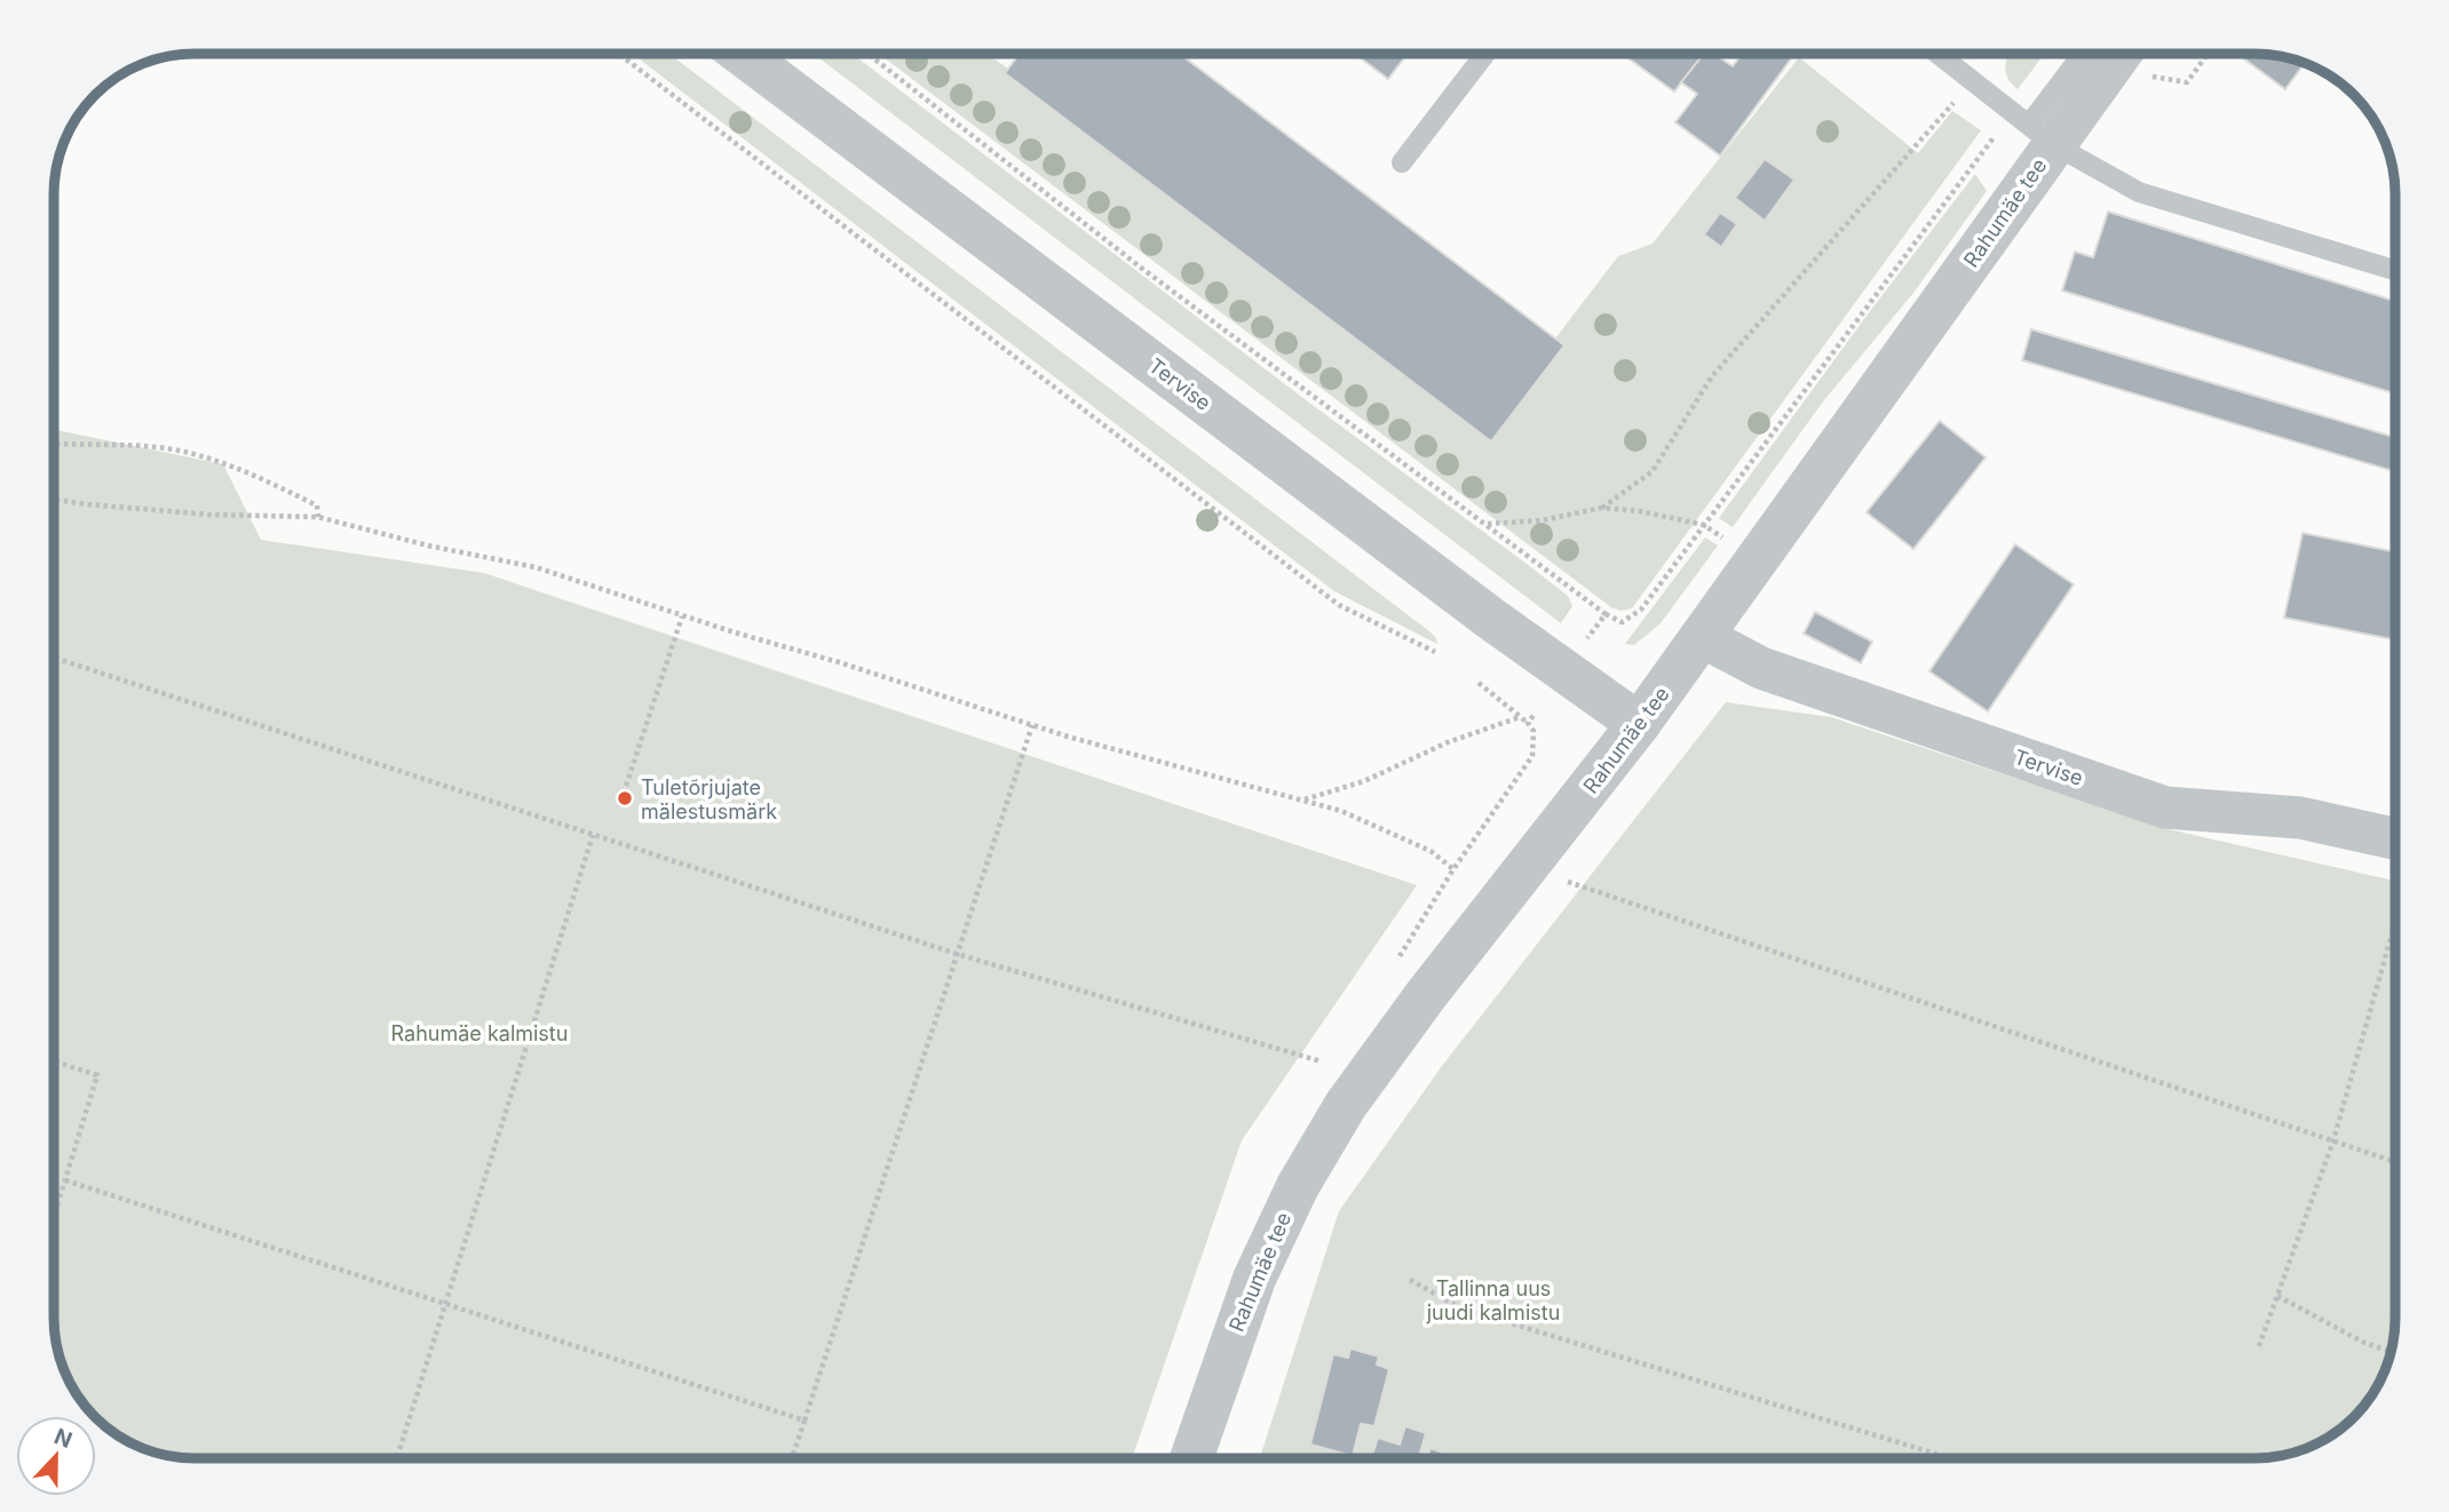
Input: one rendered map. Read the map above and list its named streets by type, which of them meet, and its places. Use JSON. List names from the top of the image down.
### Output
{
  "streets": {
    "street": ["Rahumäe tee", "Tervise"]
  },
  "crossings": [
    ["Rahumäe tee", "Tervise"]
  ],
  "parks": ["Rahumäe kalmistu", "Tallinna uus juudi kalmistu"],
  "places": ["Tuletõrjujate mälestusmärk"],
  "north": "top"
}
